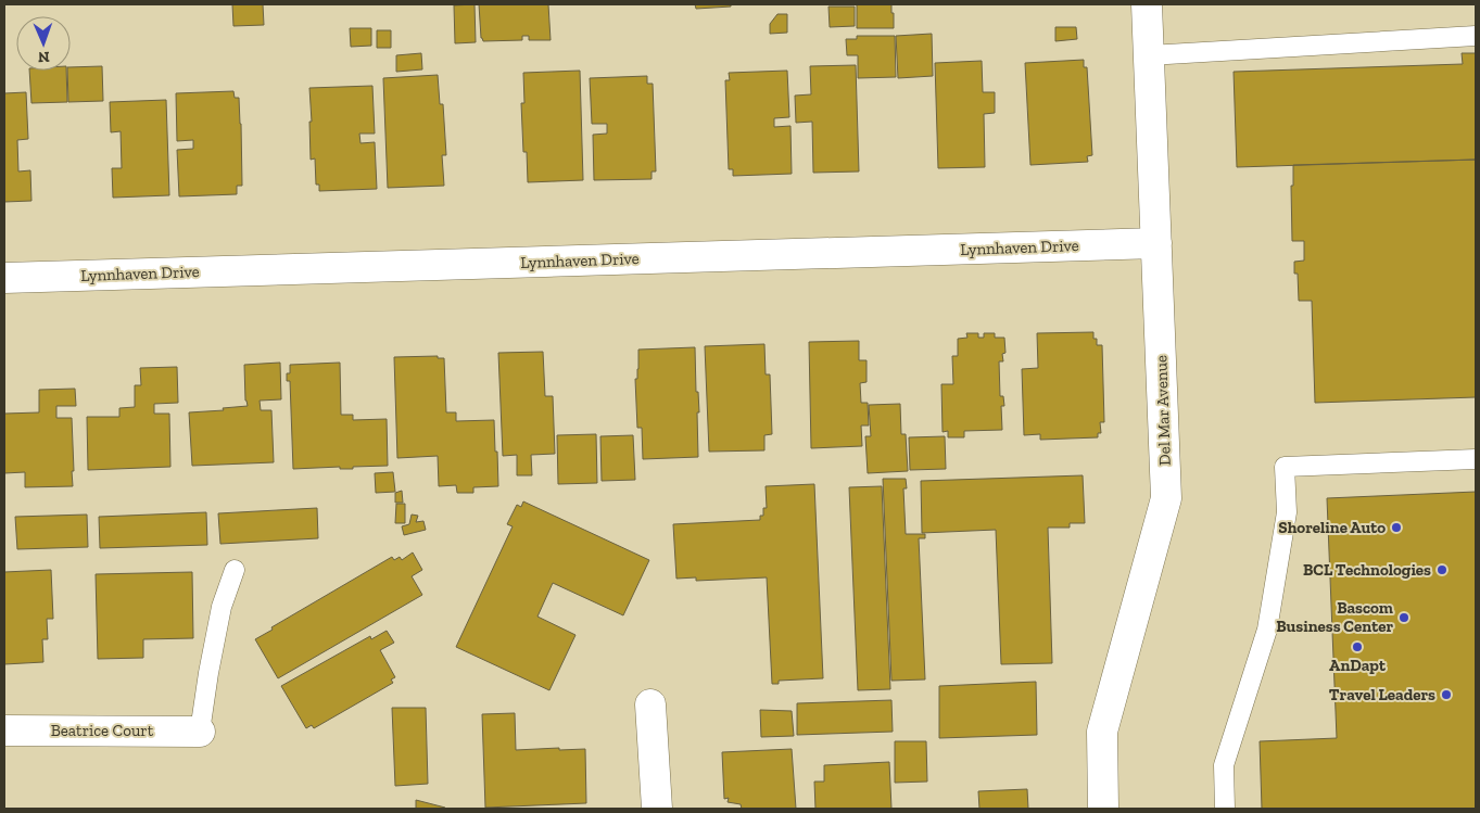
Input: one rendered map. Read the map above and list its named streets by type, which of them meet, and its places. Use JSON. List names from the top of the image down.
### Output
{
  "streets": {
    "street": ["Lynnhaven Drive", "Del Mar Avenue", "Beatrice Court"]
  },
  "crossings": [
    ["Lynnhaven Drive", "Del Mar Avenue"]
  ],
  "places": [
    "Shoreline Auto",
    "BCL Technologies",
    "Bascom Business Center",
    "AnDapt",
    "Travel Leaders"
  ],
  "north": "bottom"
}
